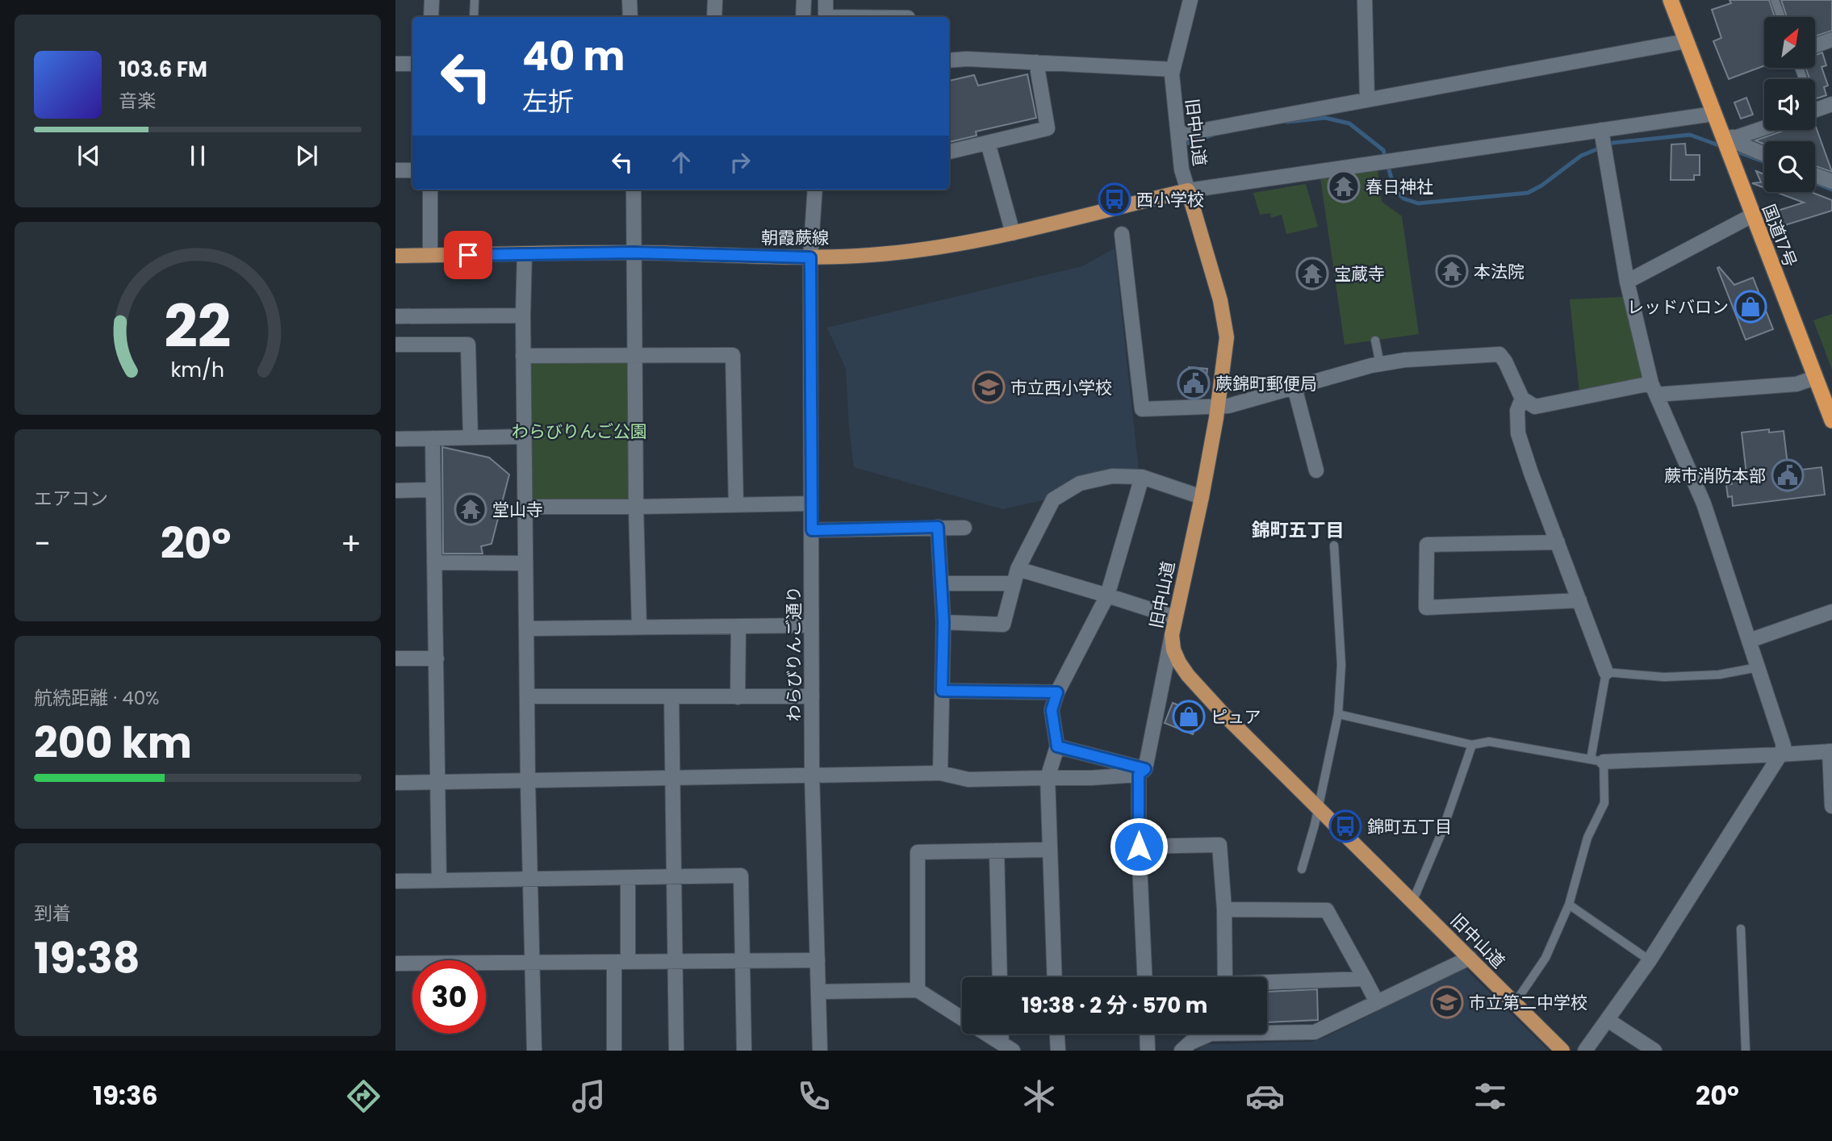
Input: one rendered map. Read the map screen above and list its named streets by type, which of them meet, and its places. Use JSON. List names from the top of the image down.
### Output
{
  "streets": {
    "highway": ["国道17号"],
    "main road": ["旧中山道", "朝霞蕨線"],
    "street": ["わらびりんご通り"]
  },
  "crossings": [
    ["旧中山道", "朝霞蕨線"],
    ["朝霞蕨線", "わらびりんご通り"]
  ],
  "districts": ["錦町五丁目"],
  "parks": ["わらびりんご公園"],
  "places": {
    "temple": [
      "春日神社",
      "本法院",
      "宝蔵寺",
      "堂山寺"
    ],
    "bus stop": ["西小学校", "錦町五丁目"],
    "shop": ["レッドバロン", "ピュア"],
    "public building": ["蕨錦町郵便局", "蕨市消防本部"],
    "school or university": ["市立西小学校", "市立第二中学校"]
  },
  "north": "top right",
  "page": {
    "turn": ["40 m", "左折"],
    "song": ["103.6 FM", "音楽"],
    "tile": [
      "エアコン",
      ["航続距離 · 40%", "200 km"],
      ["到着", "19:38"]
    ],
    "heat": ["−", "20°", "+"],
    "limit": "30",
    "trip": "19:38 · 2 分 · 570 m",
    "tabs": ["19:36", "20°"],
    "gauge": ["22", "km/h"]
  }
}
